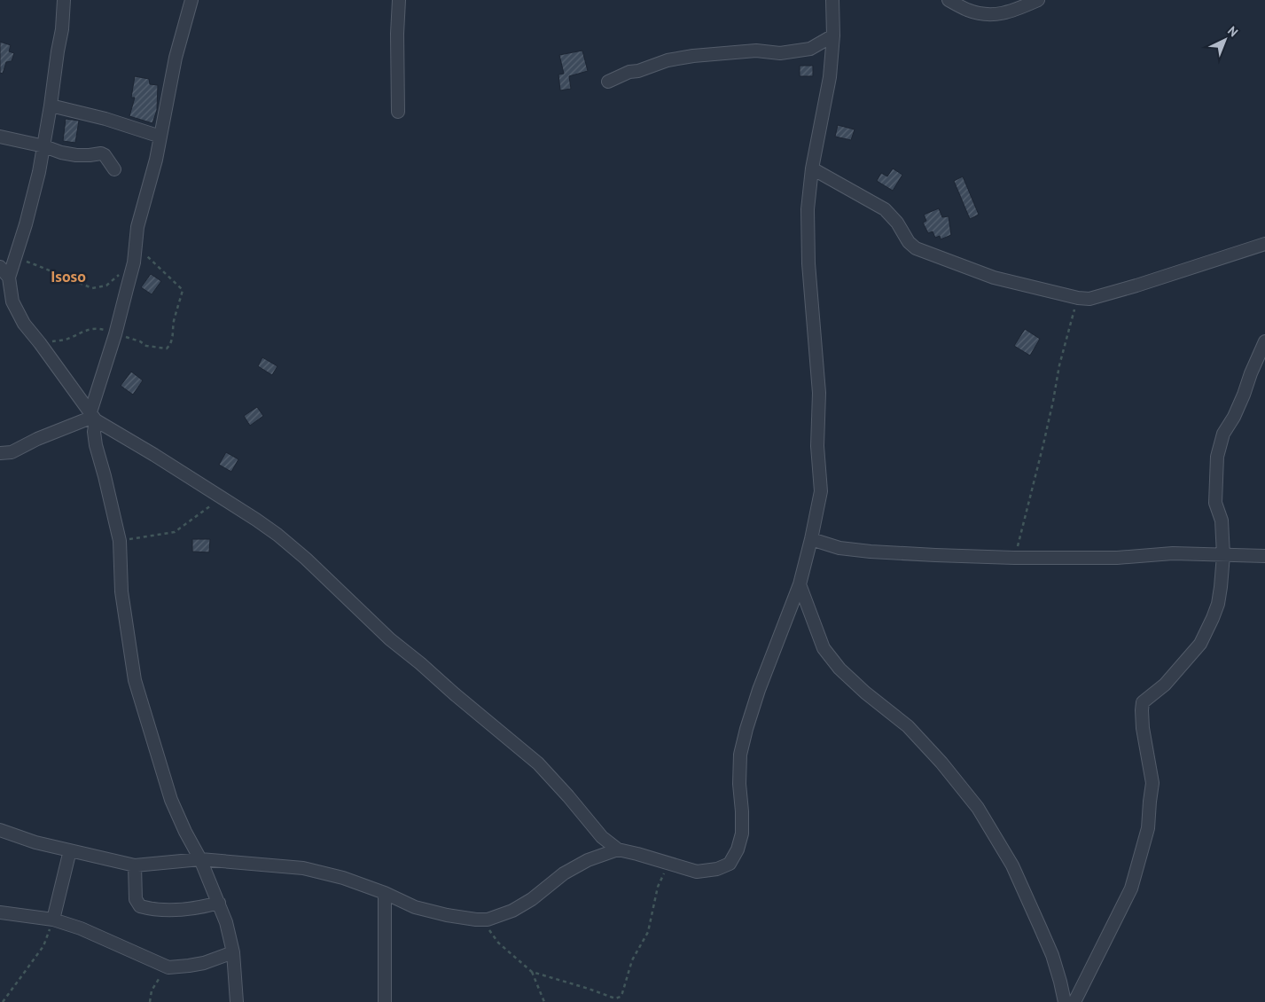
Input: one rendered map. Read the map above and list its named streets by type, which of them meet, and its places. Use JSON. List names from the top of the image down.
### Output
{
  "districts": ["Isoso"],
  "north": "top right"
}
